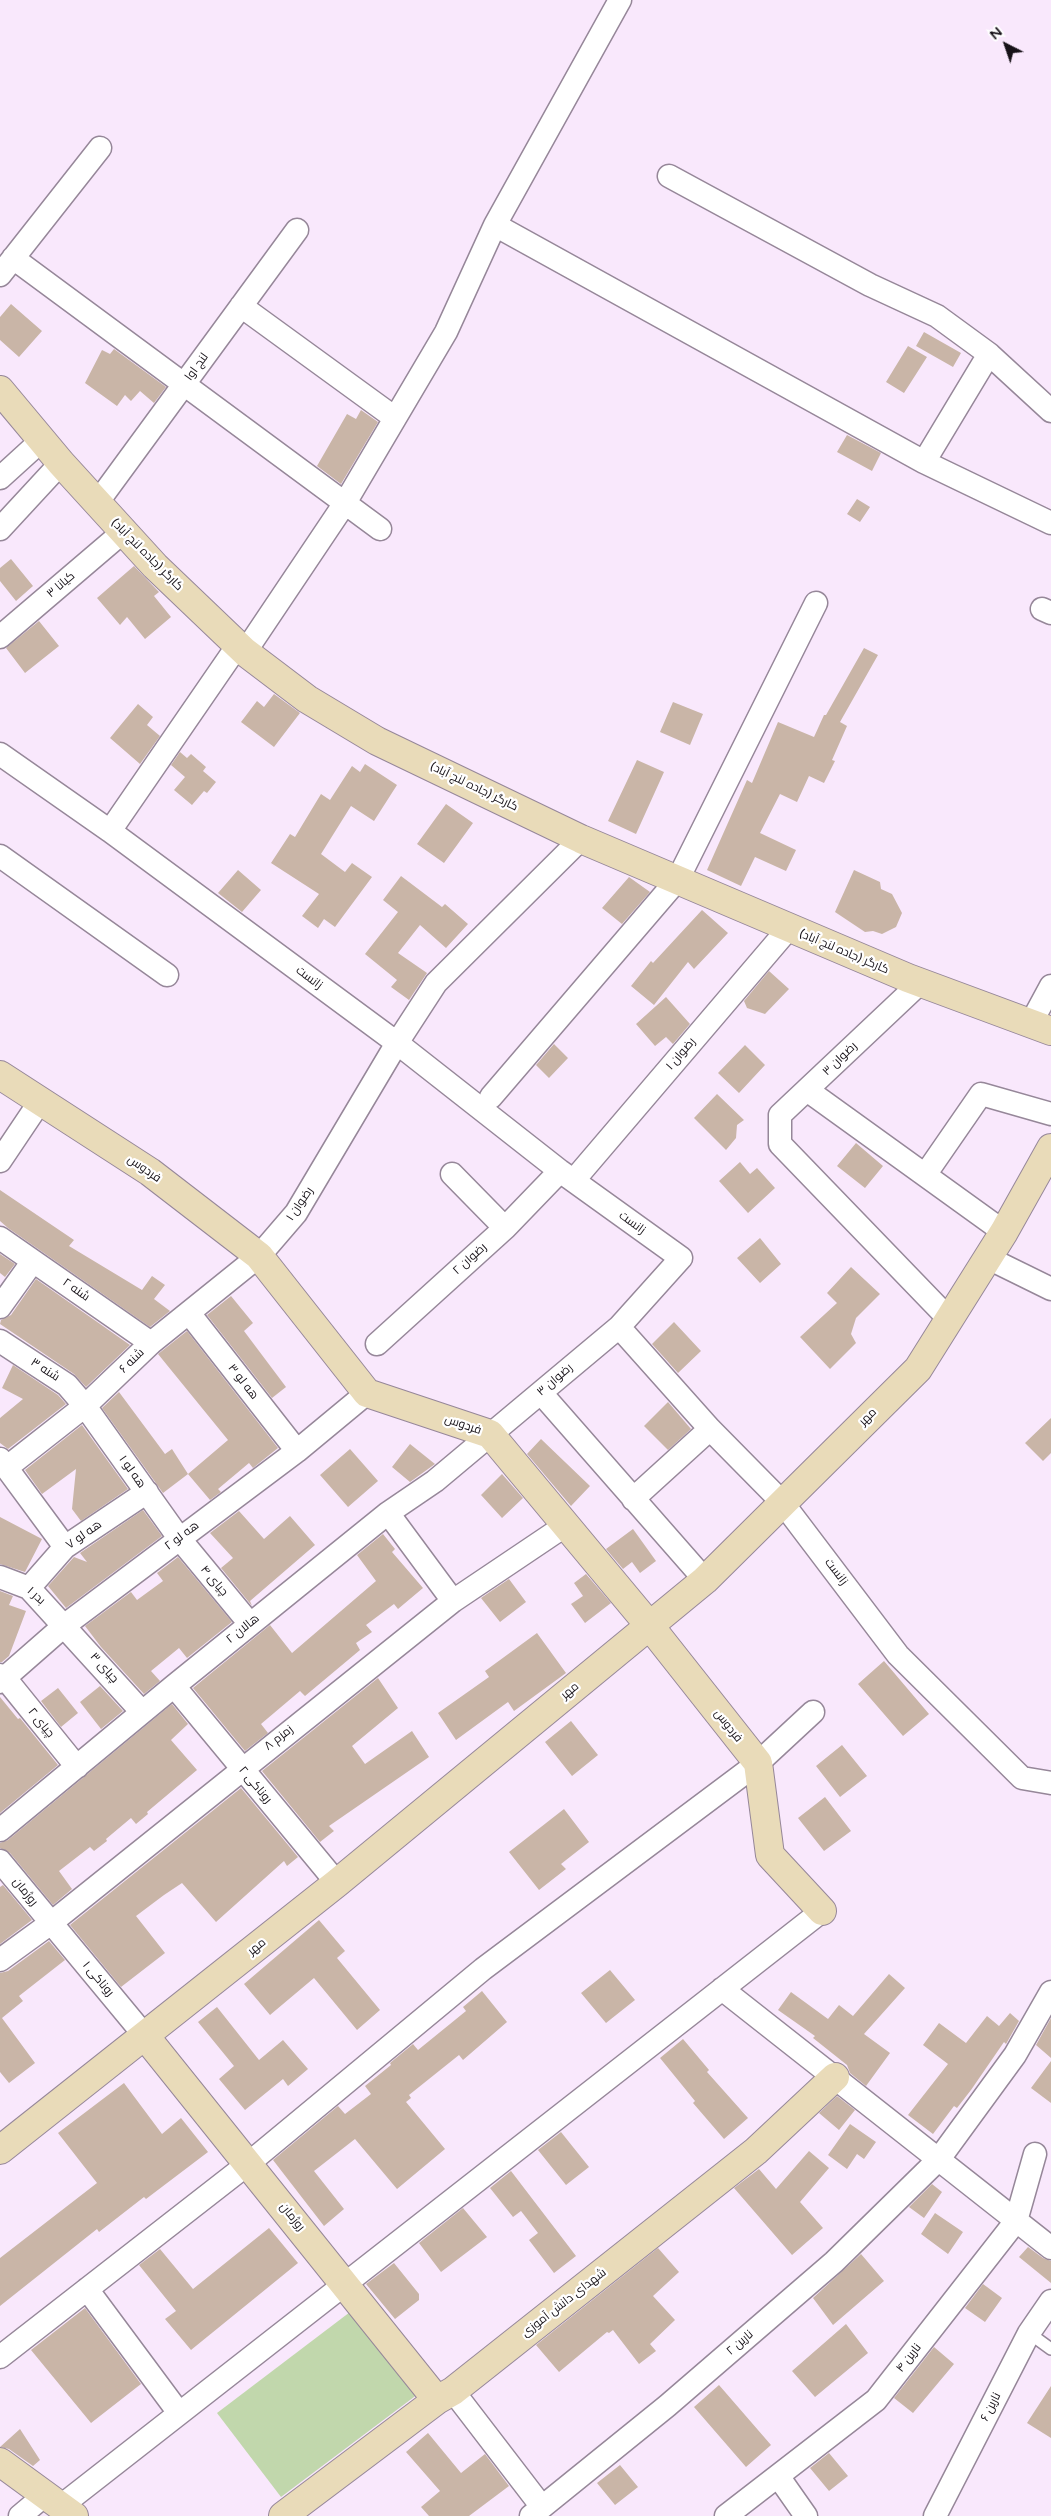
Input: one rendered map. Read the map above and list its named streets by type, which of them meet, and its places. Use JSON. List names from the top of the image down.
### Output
{
  "streets": {
    "street": [
      "لنج اوا",
      "کارگر (جاده لنج آباد)",
      "کیانا ۳",
      "زانست",
      "رضوان ۱",
      "رضوان ۳",
      "فردوس",
      "رضوان ۲",
      "شنه ۲",
      "شنه ۶",
      "شنه ۳",
      "هه لو ۳",
      "مهر",
      "هه لو ۱",
      "هه لو ۷",
      "هه لو ۲",
      "چیای ۴",
      "بدر ۱",
      "هالان ۲",
      "چیای ۳",
      "چیای ۲",
      "زمزم ۸",
      "روناکی ۲",
      "روژمان",
      "روناکی ۱",
      "شهدای دانش آموزی",
      "نارین ۲",
      "نارین ۴",
      "نارین ۶"
    ]
  },
  "crossings": [
    ["لنج اوا", "کارگر (جاده لنج آباد)"],
    ["کارگر (جاده لنج آباد)", "کیانا ۳"],
    ["کارگر (جاده لنج آباد)", "رضوان ۱"],
    ["کارگر (جاده لنج آباد)", "رضوان ۳"],
    ["زانست", "رضوان ۱"],
    ["زانست", "رضوان ۳"],
    ["زانست", "رضوان ۲"],
    ["زانست", "مهر"],
    ["رضوان ۱", "فردوس"],
    ["رضوان ۱", "رضوان ۲"],
    ["رضوان ۱", "شنه ۶"],
    ["رضوان ۳", "فردوس"],
    ["رضوان ۳", "مهر"],
    ["رضوان ۳", "هالان ۲"],
    ["فردوس", "شنه ۶"],
    ["فردوس", "مهر"],
    ["فردوس", "هه لو ۲"],
    ["فردوس", "هالان ۲"],
    ["فردوس", "زمزم ۸"],
    ["شنه ۲", "شنه ۶"],
    ["شنه ۶", "شنه ۳"],
    ["شنه ۶", "هه لو ۳"],
    ["شنه ۶", "هه لو ۱"],
    ["شنه ۳", "هه لو ۱"],
    ["هه لو ۳", "هه لو ۲"],
    ["مهر", "روناکی ۲"],
    ["مهر", "روژمان"],
    ["مهر", "روناکی ۱"],
    ["هه لو ۱", "هه لو ۷"],
    ["هه لو ۱", "هه لو ۲"],
    ["هه لو ۱", "چیای ۴"],
    ["هه لو ۷", "بدر ۱"],
    ["هه لو ۲", "چیای ۴"],
    ["هه لو ۲", "بدر ۱"],
    ["هه لو ۲", "چیای ۳"],
    ["هه لو ۲", "چیای ۲"],
    ["چیای ۴", "هالان ۲"],
    ["بدر ۱", "چیای ۳"],
    ["هالان ۲", "چیای ۳"],
    ["هالان ۲", "چیای ۲"],
    ["هالان ۲", "روناکی ۲"],
    ["زمزم ۸", "روناکی ۲"],
    ["زمزم ۸", "روژمان"],
    ["زمزم ۸", "روناکی ۱"],
    ["روژمان", "روناکی ۱"],
    ["روژمان", "شهدای دانش آموزی"]
  ],
  "north": "top left"
}
